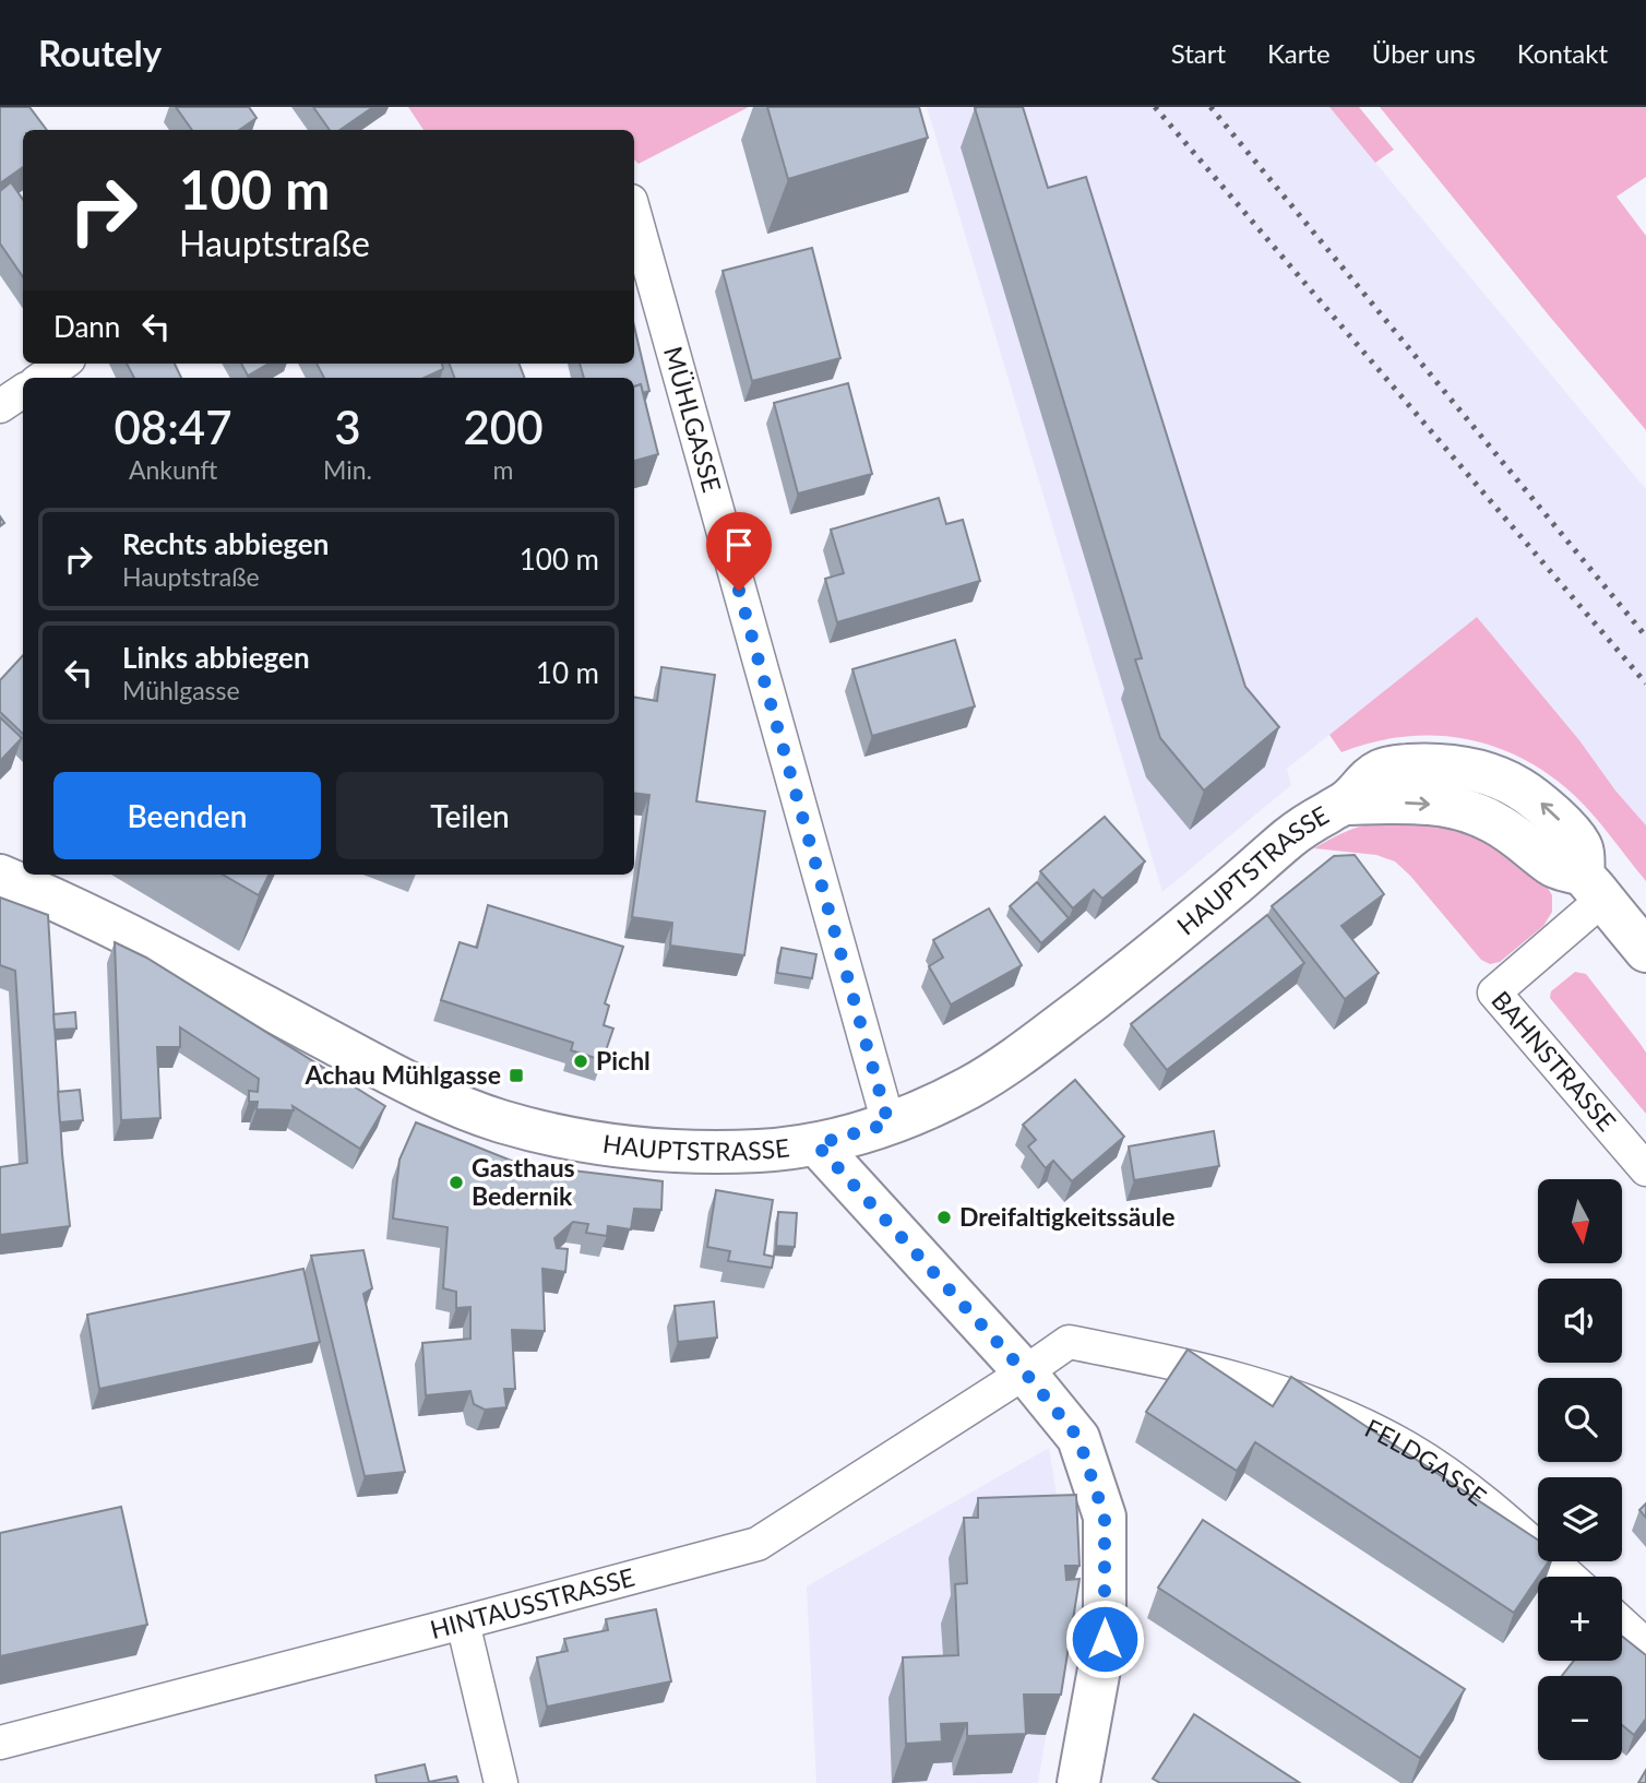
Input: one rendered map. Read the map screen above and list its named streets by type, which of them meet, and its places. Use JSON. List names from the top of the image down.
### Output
{
  "streets": {
    "main road": ["HAUPTSTRASSE"],
    "street": [
      "MÜHLGASSE",
      "BAHNSTRASSE",
      "FELDGASSE",
      "HINTAUSSTRASSE"
    ]
  },
  "crossings": [
    ["MÜHLGASSE", "HAUPTSTRASSE"],
    ["HAUPTSTRASSE", "BAHNSTRASSE"],
    ["FELDGASSE", "HINTAUSSTRASSE"]
  ],
  "places": {
    "other": ["Pichl", "Gasthaus Bedernik", "Dreifaltigkeitssäule"],
    "transit": ["Achau Mühlgasse"]
  },
  "north": "bottom",
  "page": {
    "header": "Routely",
    "nav": [
      "Start",
      "Karte",
      "Über uns",
      "Kontakt"
    ],
    "turn": ["100 m", "Hauptstraße"],
    "then": "Dann",
    "eta": [
      "08:47",
      "Ankunft",
      "3",
      "Min.",
      "200",
      "m"
    ],
    "list": [
      {
        "name": "Rechts abbiegen",
        "note": "Hauptstraße",
        "value": "100 m"
      },
      {
        "name": "Links abbiegen",
        "note": "Mühlgasse",
        "value": "10 m"
      }
    ],
    "buttons": ["Beenden", "Teilen"],
    "map_buttons": ["+", "−"]
  }
}
